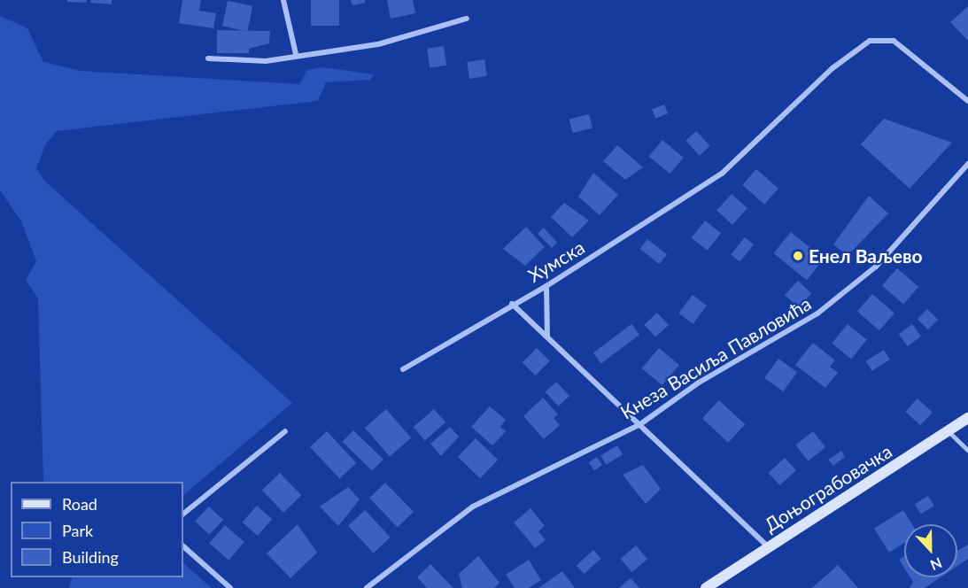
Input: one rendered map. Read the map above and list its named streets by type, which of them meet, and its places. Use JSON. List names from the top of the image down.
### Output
{
  "streets": {
    "street": ["Хумска", "Кнеза Васиља Павловића", "Доњограбовачка"]
  },
  "places": ["Енел Ваљево"],
  "legend": ["Road", "Park", "Building"],
  "north": "bottom"
}
